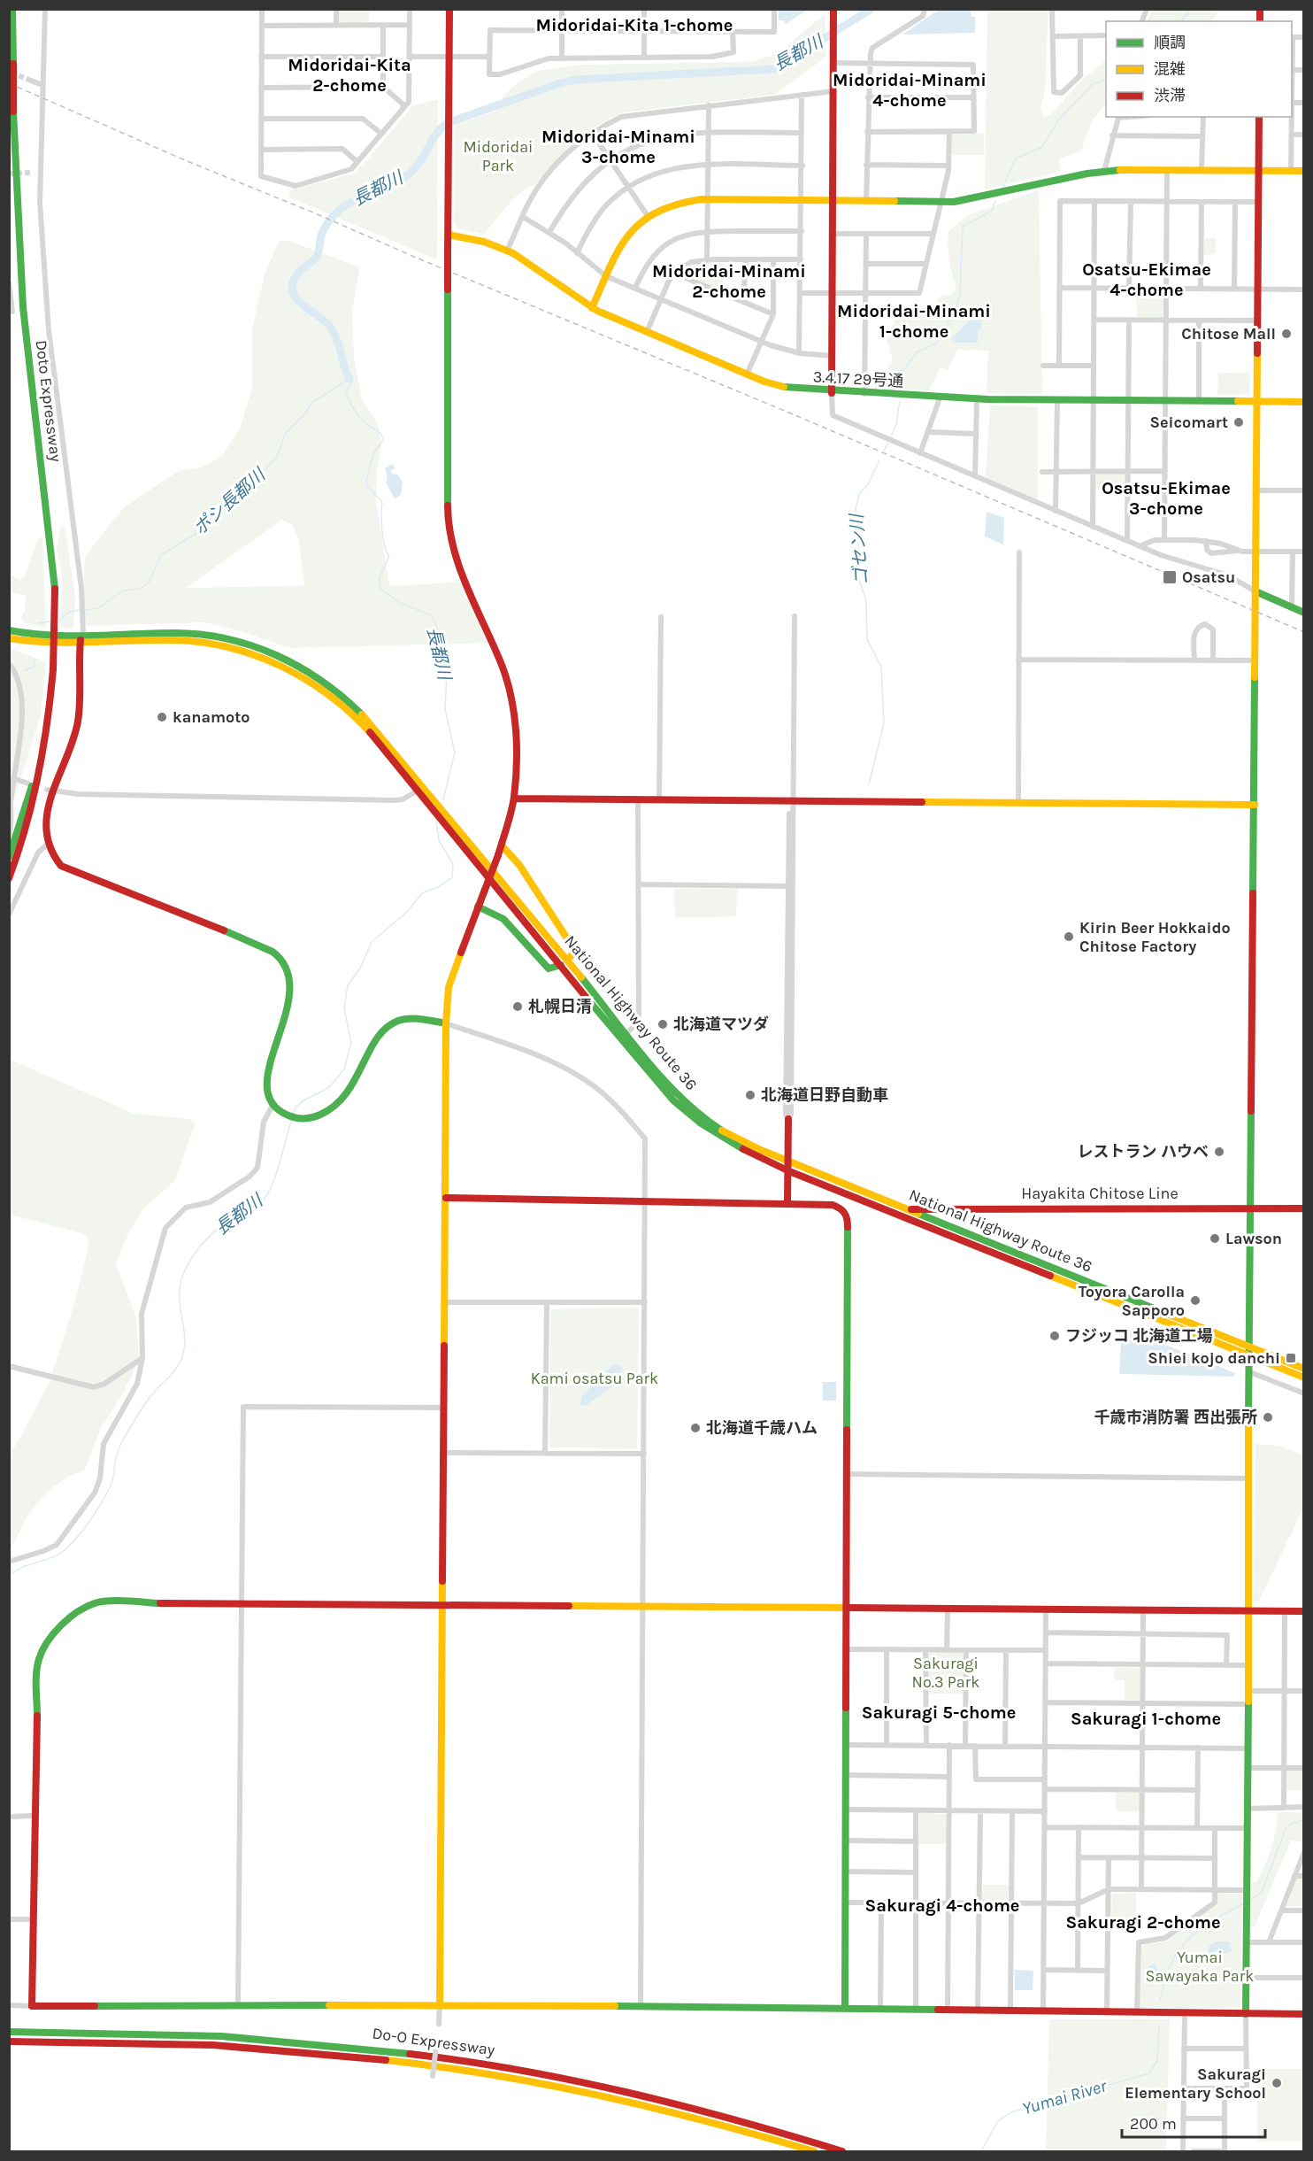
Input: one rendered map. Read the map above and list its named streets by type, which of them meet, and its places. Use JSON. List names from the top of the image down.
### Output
{
  "streets": {
    "main road": [
      "3.4.17 29号通",
      "Doto Expressway",
      "National Highway Route 36",
      "Hayakita Chitose Line",
      "Do-O Expressway"
    ]
  },
  "crossings": [
    ["National Highway Route 36", "Hayakita Chitose Line"]
  ],
  "districts": [
    "Midoridai-Kita 1-chome",
    "Midoridai-Kita 2-chome",
    "Midoridai-Minami 4-chome",
    "Midoridai-Minami 3-chome",
    "Osatsu-Ekimae 4-chome",
    "Midoridai-Minami 2-chome",
    "Midoridai-Minami 1-chome",
    "Osatsu-Ekimae 3-chome",
    "Sakuragi 5-chome",
    "Sakuragi 1-chome",
    "Sakuragi 4-chome",
    "Sakuragi 2-chome"
  ],
  "water": [
    "長都川",
    "ポシ長都川",
    "ゴセン川",
    "Yumai River"
  ],
  "parks": [
    "Midoridai Park",
    "Kami osatsu Park",
    "Sakuragi No.3 Park",
    "Yumai Sawayaka Park"
  ],
  "places": {
    "other": [
      "Chitose Mall",
      "Seicomart",
      "kanamoto",
      "Kirin Beer Hokkaido Chitose Factory",
      "札幌日清",
      "北海道マツダ",
      "北海道日野自動車",
      "レストラン ハウベ",
      "Lawson",
      "Toyora Carolla Sapporo",
      "フジッコ 北海道工場",
      "千歳市消防署 西出張所",
      "北海道千歳ハム",
      "Sakuragi Elementary School"
    ],
    "transit": ["Osatsu", "Shiei kojo danchi"]
  },
  "legend": ["順調", "混雑", "渋滞"],
  "scale_bar": "200 m"
}
